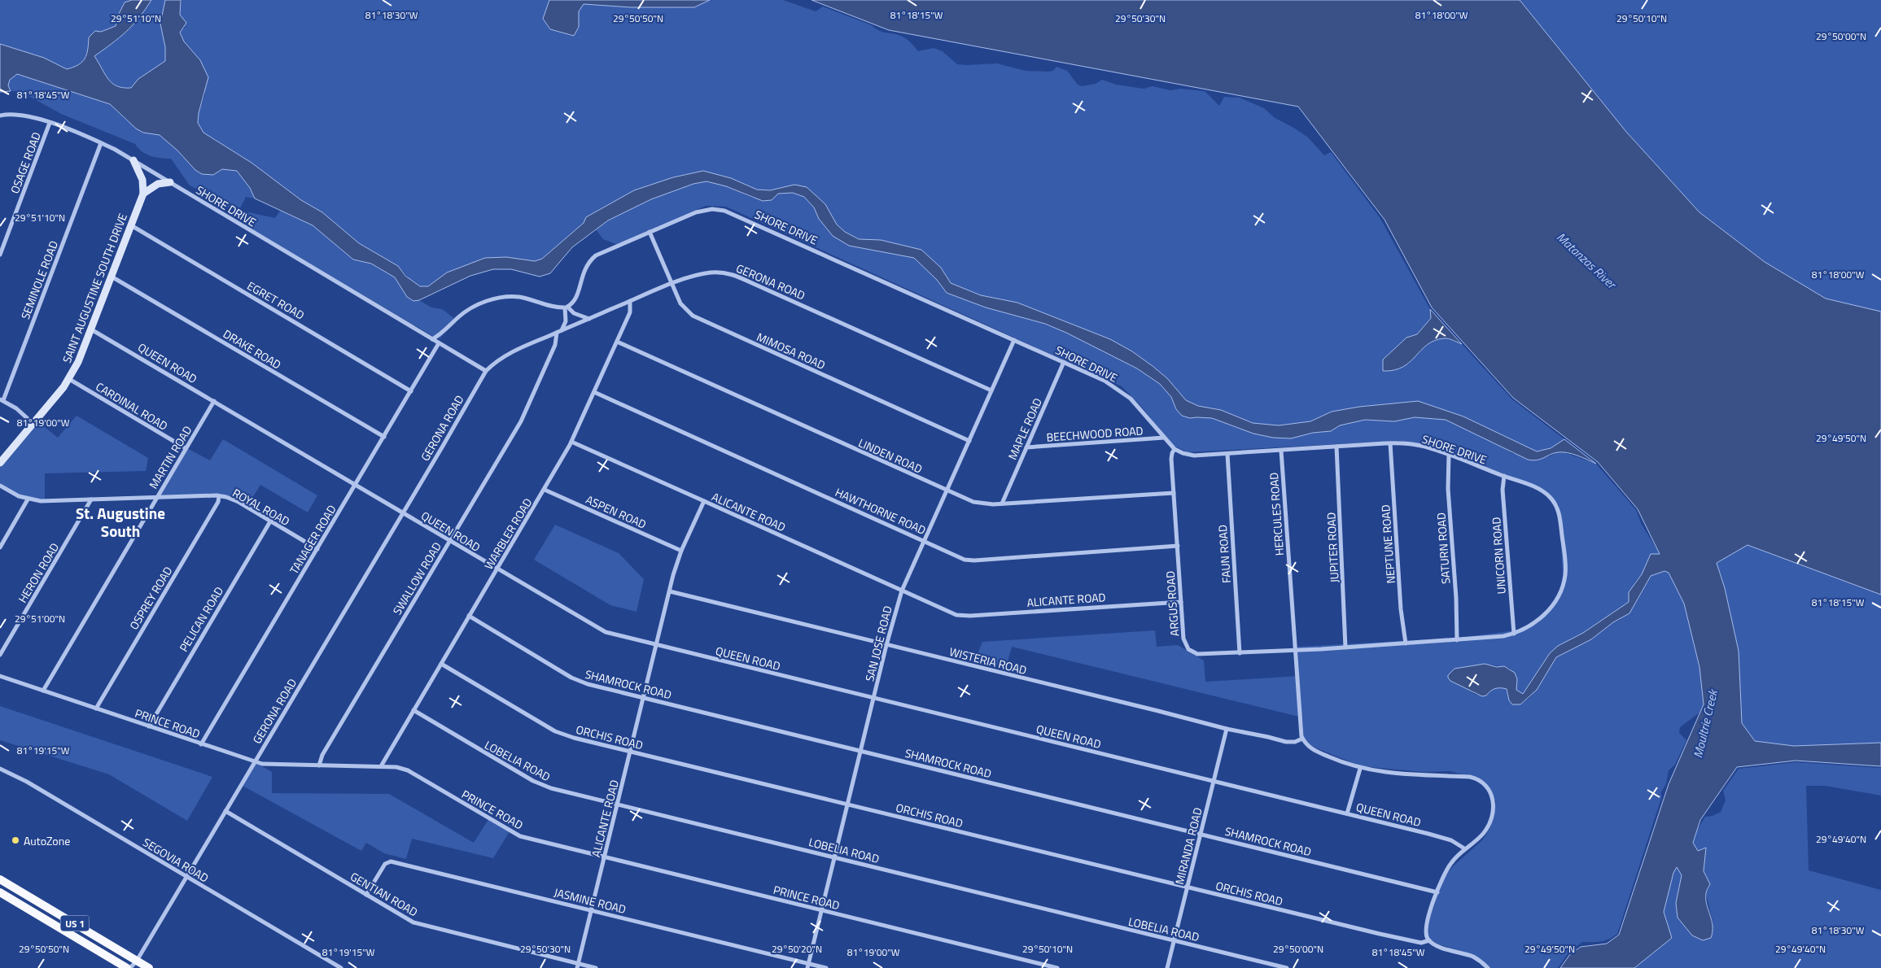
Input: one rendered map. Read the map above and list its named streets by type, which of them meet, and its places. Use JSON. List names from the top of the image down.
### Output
{
  "streets": {
    "main road": ["US 1"],
    "street": [
      "OSAGE ROAD",
      "SHORE DRIVE",
      "SEMINOLE ROAD",
      "GERONA ROAD",
      "SAINT AUGUSTINE SOUTH DRIVE",
      "EGRET ROAD",
      "DRAKE ROAD",
      "MIMOSA ROAD",
      "QUEEN ROAD",
      "CARDINAL ROAD",
      "MAPLE ROAD",
      "BEECHWOOD ROAD",
      "LINDEN ROAD",
      "MARTIN ROAD",
      "ROYAL ROAD",
      "HAWTHORNE ROAD",
      "ASPEN ROAD",
      "ALICANTE ROAD",
      "HERCULES ROAD",
      "WARBLER ROAD",
      "TANAGER ROAD",
      "NEPTUNE ROAD",
      "JUPITER ROAD",
      "SATURN ROAD",
      "FAUN ROAD",
      "UNICORN ROAD",
      "HERON ROAD",
      "SWALLOW ROAD",
      "OSPREY ROAD",
      "ARGUS ROAD",
      "PELICAN ROAD",
      "SAN JOSE ROAD",
      "WISTERIA ROAD",
      "SHAMROCK ROAD",
      "PRINCE ROAD",
      "ORCHIS ROAD",
      "LOBELIA ROAD",
      "MIRANDA ROAD",
      "SEGOVIA ROAD",
      "GENTIAN ROAD",
      "JASMINE ROAD"
    ]
  },
  "crossings": [
    ["OSAGE ROAD", "SHORE DRIVE"],
    ["SHORE DRIVE", "SEMINOLE ROAD"],
    ["SHORE DRIVE", "GERONA ROAD"],
    ["SHORE DRIVE", "MIMOSA ROAD"],
    ["SHORE DRIVE", "MAPLE ROAD"],
    ["SHORE DRIVE", "BEECHWOOD ROAD"],
    ["SHORE DRIVE", "HERCULES ROAD"],
    ["SHORE DRIVE", "TANAGER ROAD"],
    ["SHORE DRIVE", "NEPTUNE ROAD"],
    ["SHORE DRIVE", "JUPITER ROAD"],
    ["SHORE DRIVE", "SATURN ROAD"],
    ["SHORE DRIVE", "FAUN ROAD"],
    ["SHORE DRIVE", "UNICORN ROAD"],
    ["SHORE DRIVE", "ARGUS ROAD"],
    ["SHORE DRIVE", "SAN JOSE ROAD"],
    ["GERONA ROAD", "MIMOSA ROAD"],
    ["GERONA ROAD", "QUEEN ROAD"],
    ["GERONA ROAD", "WARBLER ROAD"],
    ["GERONA ROAD", "SWALLOW ROAD"],
    ["GERONA ROAD", "SAN JOSE ROAD"],
    ["GERONA ROAD", "PRINCE ROAD"],
    ["GERONA ROAD", "SEGOVIA ROAD"],
    ["GERONA ROAD", "GENTIAN ROAD"],
    ["GERONA ROAD", "US 1"],
    ["SAINT AUGUSTINE SOUTH DRIVE", "EGRET ROAD"],
    ["SAINT AUGUSTINE SOUTH DRIVE", "DRAKE ROAD"],
    ["SAINT AUGUSTINE SOUTH DRIVE", "QUEEN ROAD"],
    ["SAINT AUGUSTINE SOUTH DRIVE", "CARDINAL ROAD"],
    ["EGRET ROAD", "TANAGER ROAD"],
    ["DRAKE ROAD", "TANAGER ROAD"],
    ["MIMOSA ROAD", "SAN JOSE ROAD"],
    ["QUEEN ROAD", "MARTIN ROAD"],
    ["QUEEN ROAD", "ALICANTE ROAD"],
    ["QUEEN ROAD", "WARBLER ROAD"],
    ["QUEEN ROAD", "TANAGER ROAD"],
    ["QUEEN ROAD", "SWALLOW ROAD"],
    ["QUEEN ROAD", "SAN JOSE ROAD"],
    ["QUEEN ROAD", "MIRANDA ROAD"],
    ["CARDINAL ROAD", "MARTIN ROAD"],
    ["MAPLE ROAD", "BEECHWOOD ROAD"],
    ["MAPLE ROAD", "LINDEN ROAD"],
    ["LINDEN ROAD", "WARBLER ROAD"],
    ["LINDEN ROAD", "ARGUS ROAD"],
    ["LINDEN ROAD", "SAN JOSE ROAD"],
    ["MARTIN ROAD", "ROYAL ROAD"],
    ["MARTIN ROAD", "PRINCE ROAD"],
    ["ROYAL ROAD", "TANAGER ROAD"],
    ["ROYAL ROAD", "HERON ROAD"],
    ["ROYAL ROAD", "OSPREY ROAD"],
    ["ROYAL ROAD", "PELICAN ROAD"],
    ["HAWTHORNE ROAD", "WARBLER ROAD"],
    ["HAWTHORNE ROAD", "ARGUS ROAD"],
    ["HAWTHORNE ROAD", "SAN JOSE ROAD"],
    ["ASPEN ROAD", "ALICANTE ROAD"],
    ["ASPEN ROAD", "WARBLER ROAD"],
    ["ALICANTE ROAD", "ARGUS ROAD"],
    ["ALICANTE ROAD", "SAN JOSE ROAD"],
    ["ALICANTE ROAD", "WISTERIA ROAD"],
    ["ALICANTE ROAD", "SHAMROCK ROAD"],
    ["ALICANTE ROAD", "PRINCE ROAD"],
    ["ALICANTE ROAD", "ORCHIS ROAD"],
    ["ALICANTE ROAD", "LOBELIA ROAD"],
    ["ALICANTE ROAD", "GENTIAN ROAD"],
    ["ALICANTE ROAD", "JASMINE ROAD"],
    ["HERCULES ROAD", "ARGUS ROAD"],
    ["WARBLER ROAD", "SHAMROCK ROAD"],
    ["WARBLER ROAD", "PRINCE ROAD"],
    ["WARBLER ROAD", "ORCHIS ROAD"],
    ["WARBLER ROAD", "LOBELIA ROAD"],
    ["TANAGER ROAD", "PRINCE ROAD"],
    ["FAUN ROAD", "ARGUS ROAD"],
    ["SWALLOW ROAD", "PRINCE ROAD"],
    ["OSPREY ROAD", "PRINCE ROAD"],
    ["PELICAN ROAD", "PRINCE ROAD"],
    ["SAN JOSE ROAD", "WISTERIA ROAD"],
    ["SAN JOSE ROAD", "SHAMROCK ROAD"],
    ["SAN JOSE ROAD", "PRINCE ROAD"],
    ["SAN JOSE ROAD", "ORCHIS ROAD"],
    ["SAN JOSE ROAD", "LOBELIA ROAD"],
    ["SAN JOSE ROAD", "JASMINE ROAD"],
    ["WISTERIA ROAD", "MIRANDA ROAD"],
    ["SHAMROCK ROAD", "MIRANDA ROAD"],
    ["ORCHIS ROAD", "MIRANDA ROAD"],
    ["LOBELIA ROAD", "MIRANDA ROAD"],
    ["GENTIAN ROAD", "JASMINE ROAD"]
  ],
  "districts": ["St. Augustine South"],
  "water": ["Matanzas River", "Moultrie Creek"],
  "places": ["AutoZone"],
  "coordinates": [
    "81°18'30\"W",
    "81°18'15\"W",
    "81°18'00\"W",
    "29°51'10\"N",
    "29°50'50\"N",
    "29°50'30\"N",
    "29°50'10\"N",
    "29°50'00\"N",
    "81°18'45\"W",
    "81°19'00\"W",
    "29°49'50\"N",
    "29°51'00\"N",
    "81°19'15\"W",
    "29°49'40\"N",
    "29°50'20\"N"
  ]
}
